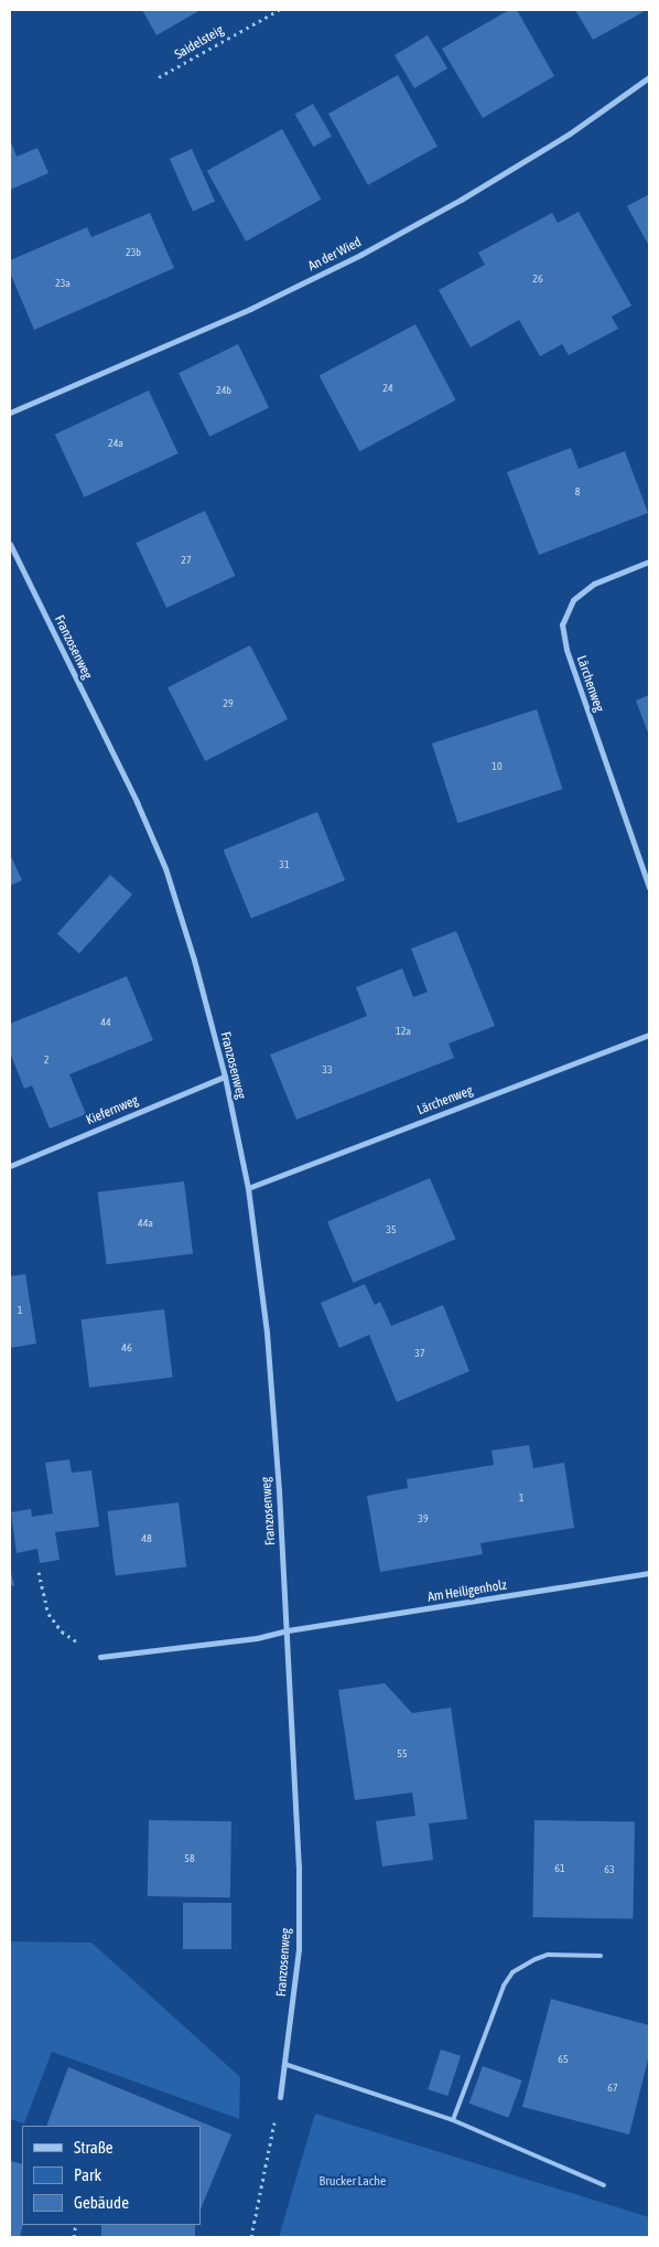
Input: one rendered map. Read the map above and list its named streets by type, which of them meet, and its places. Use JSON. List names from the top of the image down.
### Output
{
  "streets": {
    "street": [
      "An der Wied",
      "Franzosenweg",
      "Lärchenweg",
      "Kiefernweg",
      "Am Heiligenholz"
    ],
    "path": ["Saidelsteig"]
  },
  "crossings": [
    ["Franzosenweg", "Lärchenweg"],
    ["Franzosenweg", "Kiefernweg"],
    ["Franzosenweg", "Am Heiligenholz"]
  ],
  "parks": ["Brucker Lache"],
  "house_numbers": [
    "23b",
    "26",
    "23a",
    "24",
    "24b",
    "24a",
    "8",
    "27",
    "29",
    "10",
    "31",
    "44",
    "12a",
    "2",
    "33",
    "44a",
    "35",
    "1",
    "46",
    "37",
    "1",
    "39",
    "48",
    "55",
    "58",
    "61",
    "63",
    "65",
    "67"
  ],
  "legend": ["Straße", "Park", "Gebäude"]
}
